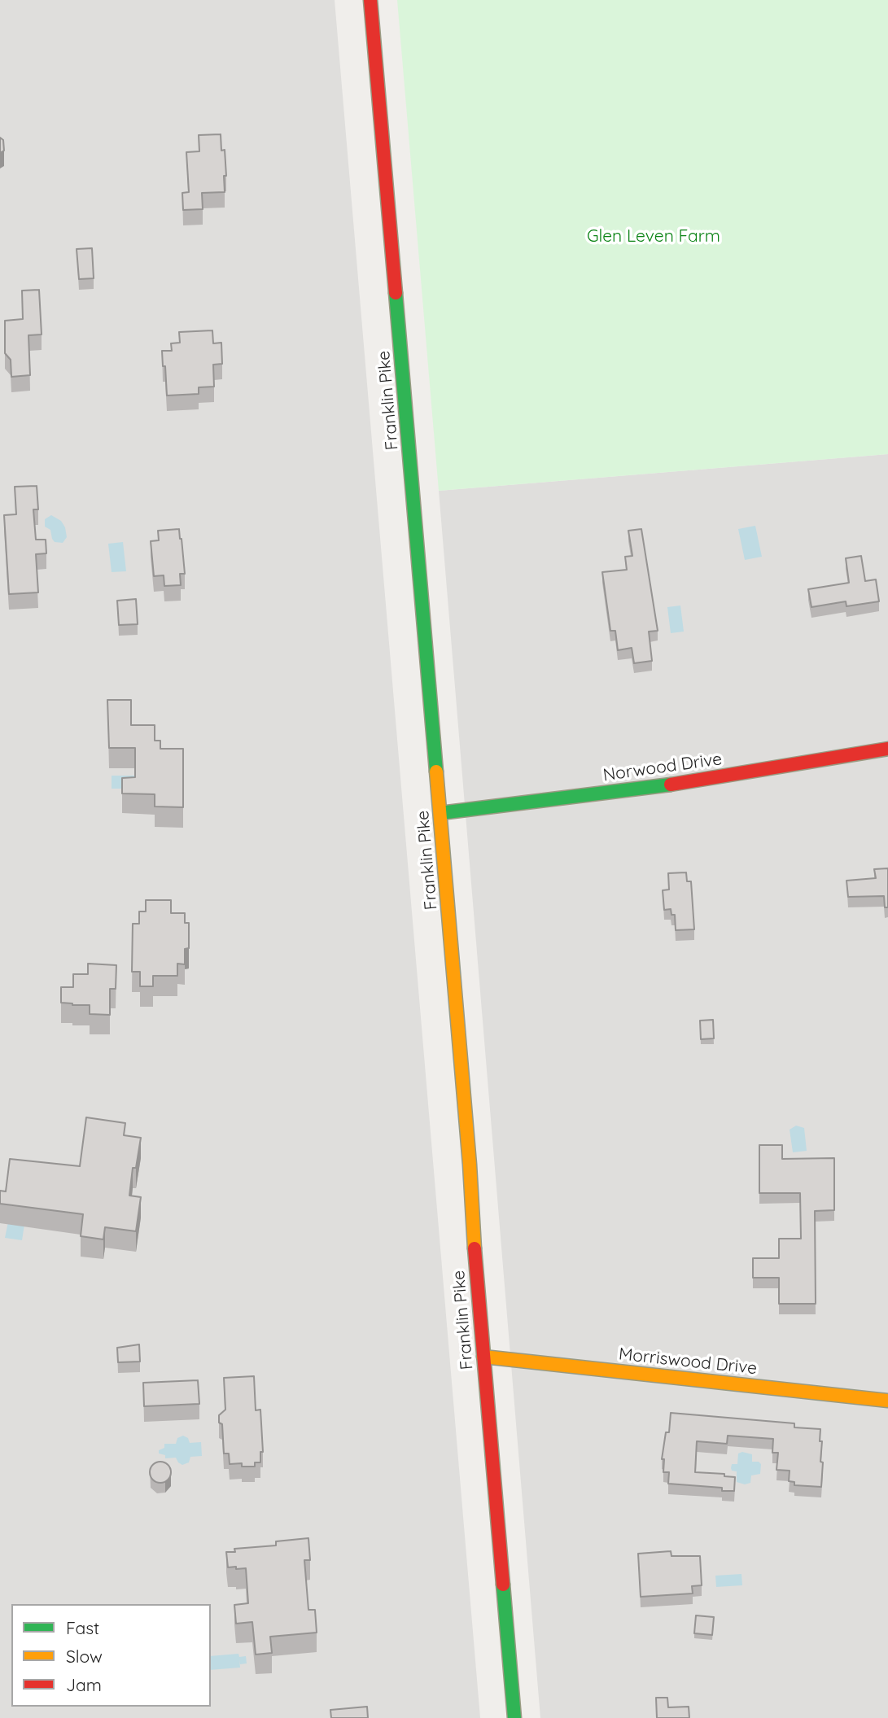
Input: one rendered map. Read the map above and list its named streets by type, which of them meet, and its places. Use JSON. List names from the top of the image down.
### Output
{
  "streets": {
    "main road": ["Franklin Pike", "Norwood Drive", "Morriswood Drive"]
  },
  "crossings": [
    ["Franklin Pike", "Norwood Drive"],
    ["Franklin Pike", "Morriswood Drive"]
  ],
  "parks": ["Glen Leven Farm"],
  "legend": ["Fast", "Slow", "Jam"]
}
